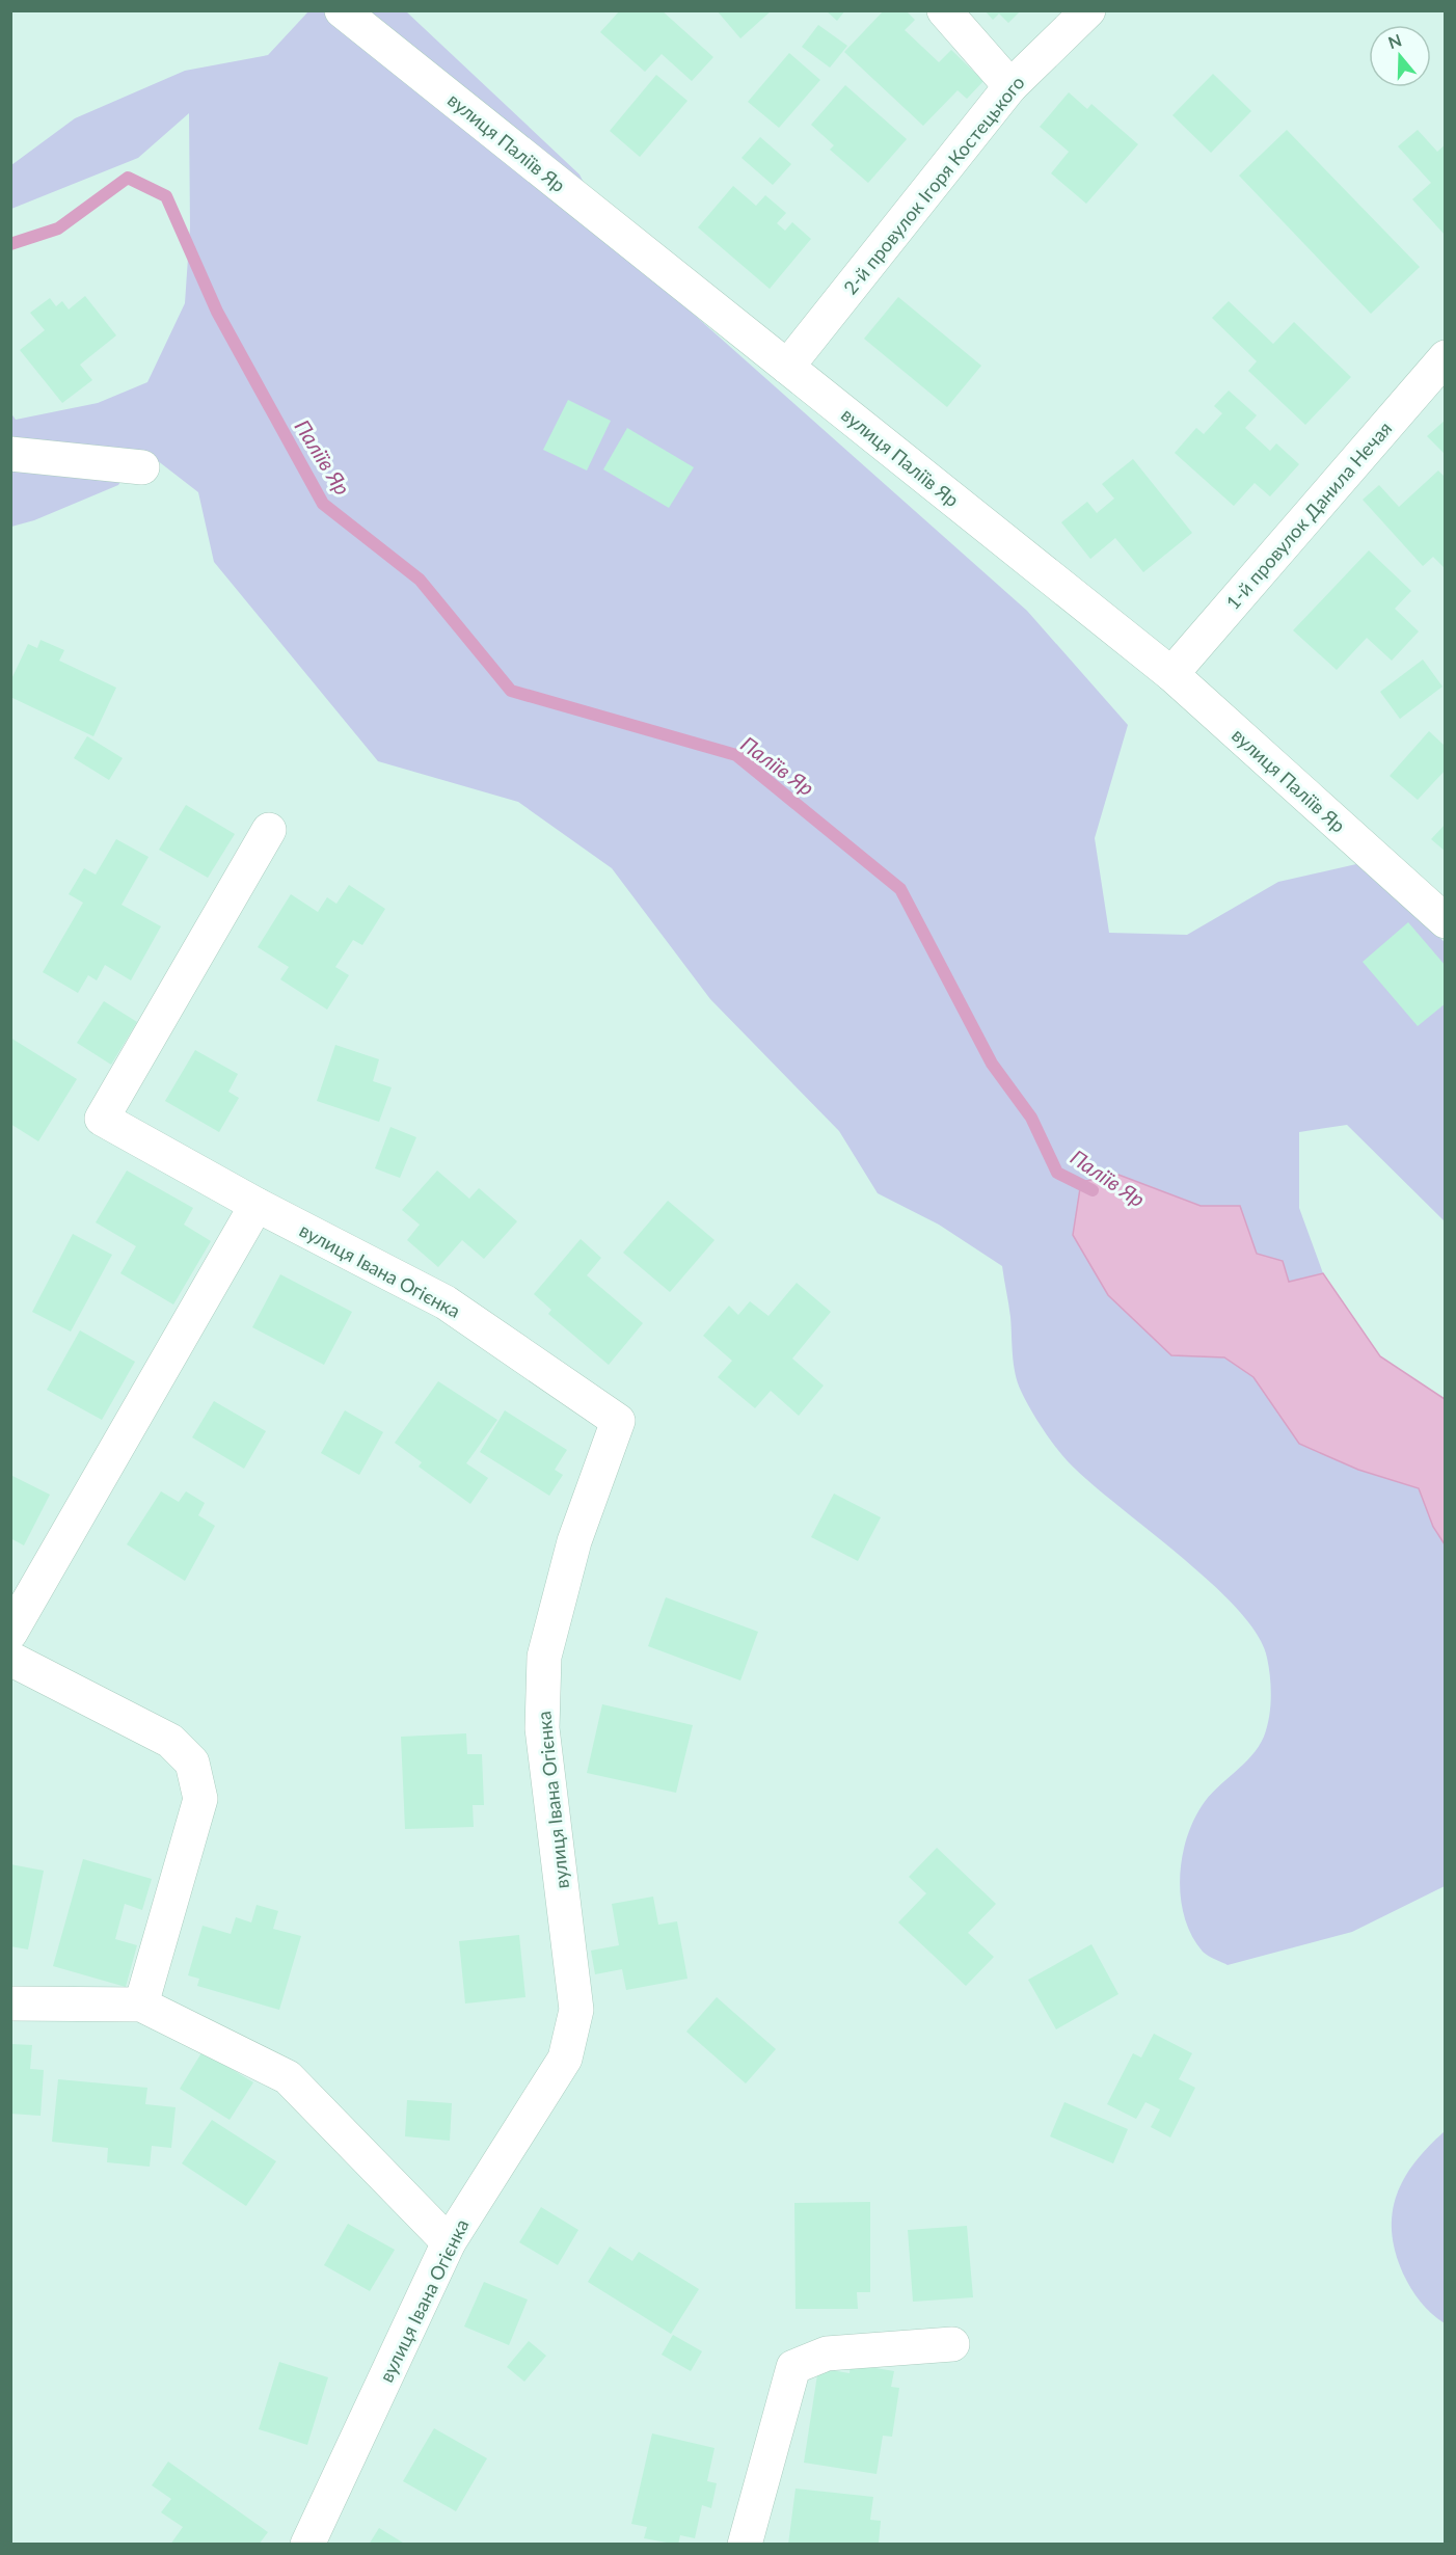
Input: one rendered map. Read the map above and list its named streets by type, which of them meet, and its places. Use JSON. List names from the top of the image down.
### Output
{
  "streets": {
    "street": [
      "вулиця Паліїв Яр",
      "2-й провулок Ігоря Костецького",
      "1-й провулок Данила Нечая",
      "вулиця Івана Огієнка"
    ]
  },
  "crossings": [
    ["вулиця Паліїв Яр", "2-й провулок Ігоря Костецького"],
    ["вулиця Паліїв Яр", "1-й провулок Данила Нечая"]
  ],
  "water": ["Паліїв Яр"],
  "north": "top"
}
